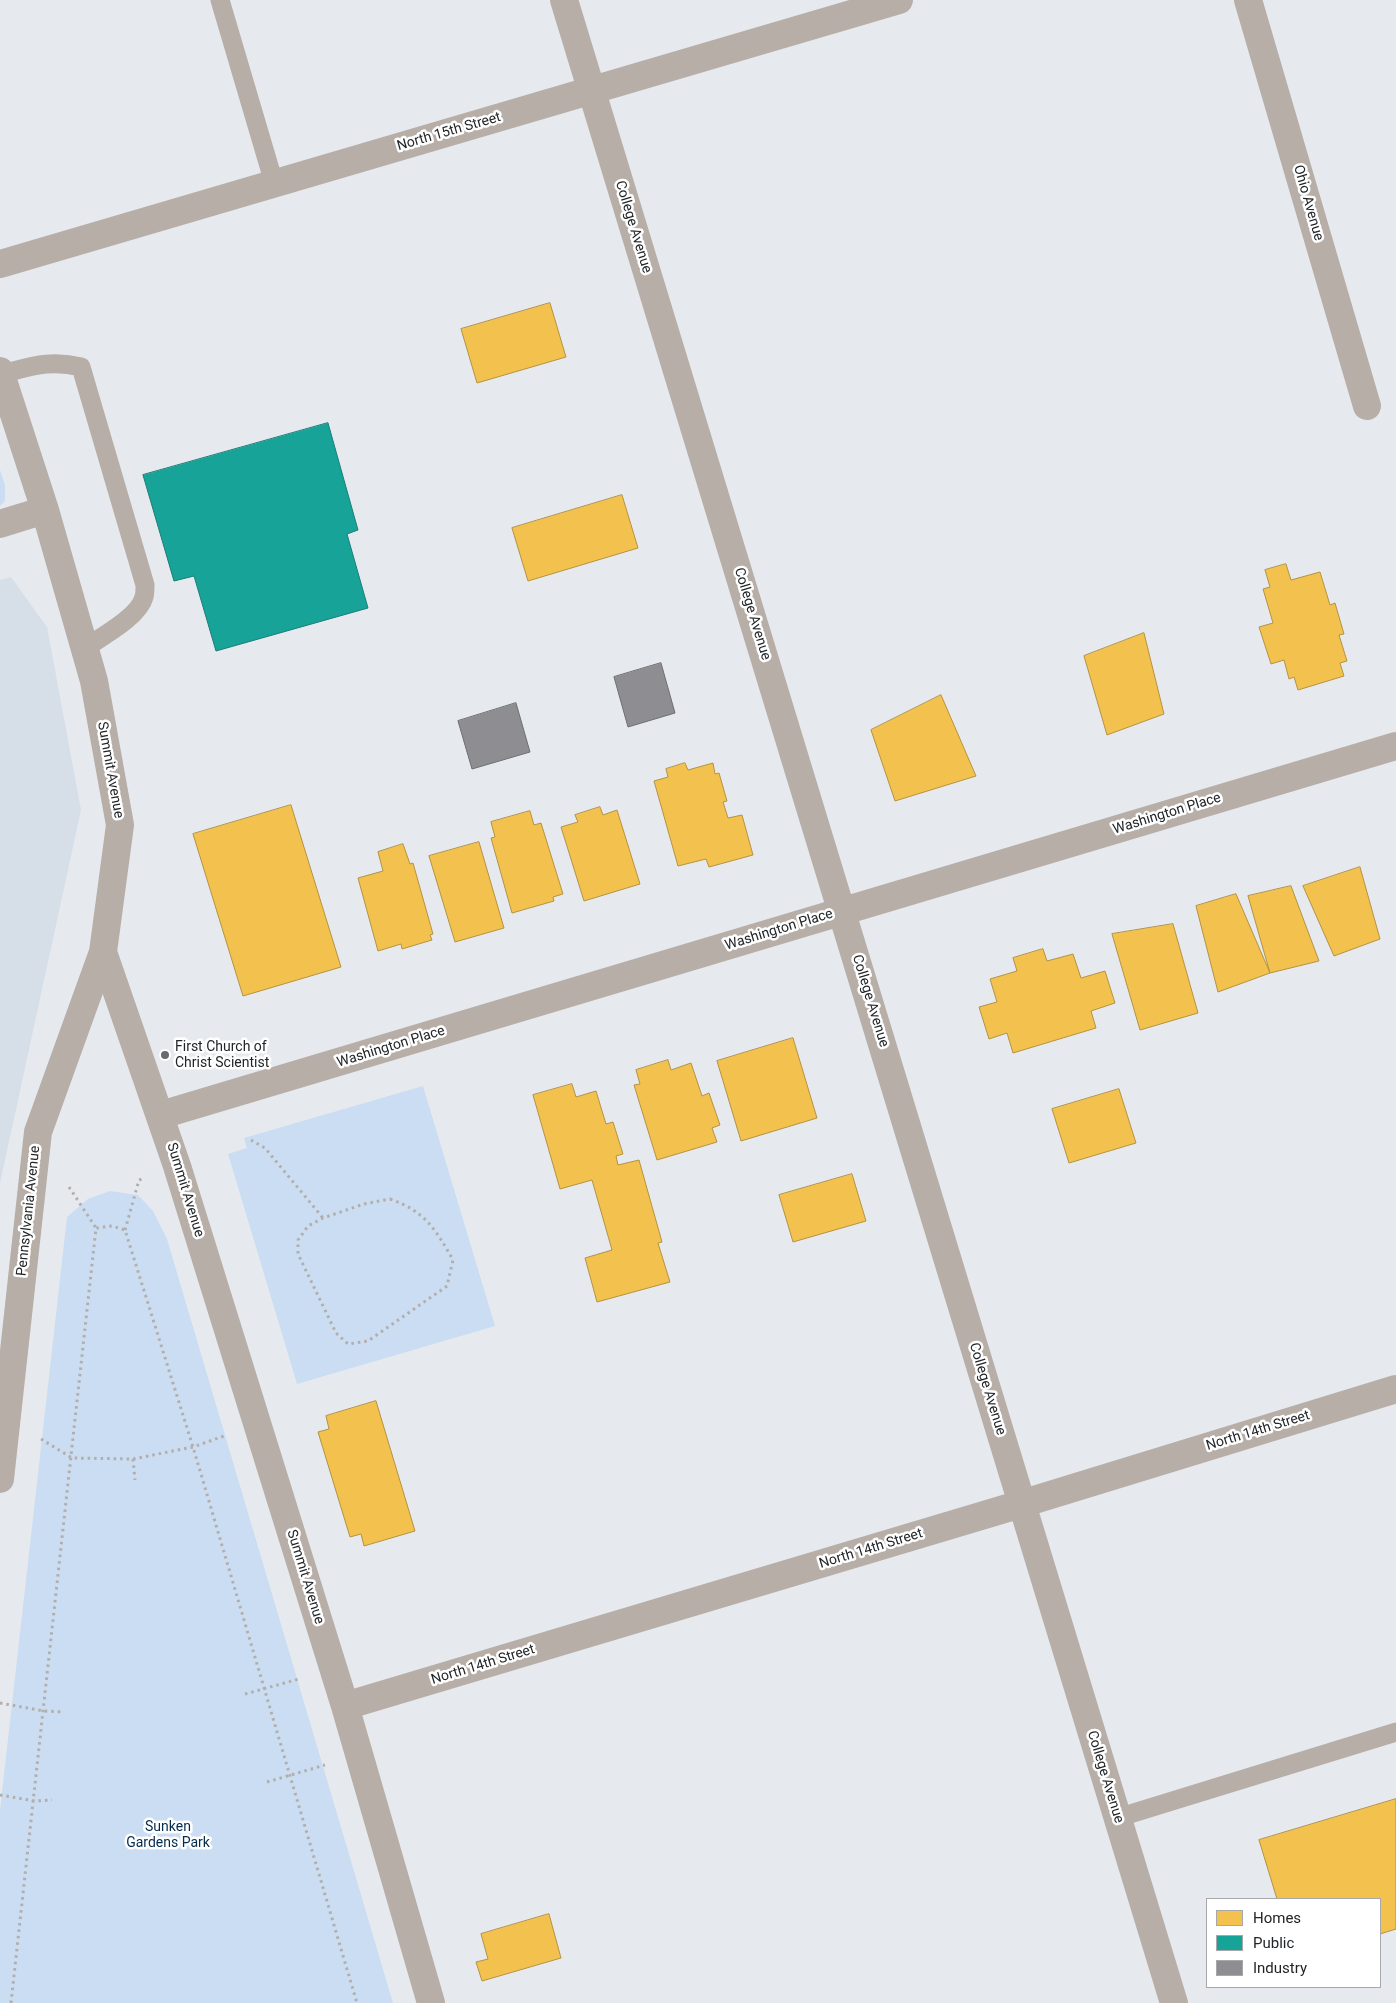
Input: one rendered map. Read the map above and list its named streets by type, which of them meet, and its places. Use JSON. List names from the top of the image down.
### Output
{
  "streets": {
    "street": [
      "North 15th Street",
      "Ohio Avenue",
      "College Avenue",
      "Summit Avenue",
      "Washington Place",
      "Pennsylvania Avenue",
      "North 14th Street"
    ]
  },
  "crossings": [
    ["North 15th Street", "College Avenue"],
    ["College Avenue", "Washington Place"],
    ["College Avenue", "North 14th Street"],
    ["Summit Avenue", "Washington Place"],
    ["Summit Avenue", "Pennsylvania Avenue"],
    ["Summit Avenue", "North 14th Street"]
  ],
  "parks": ["Sunken Gardens Park"],
  "places": ["First Church of Christ Scientist"],
  "legend": ["Homes", "Public", "Industry"]
}
